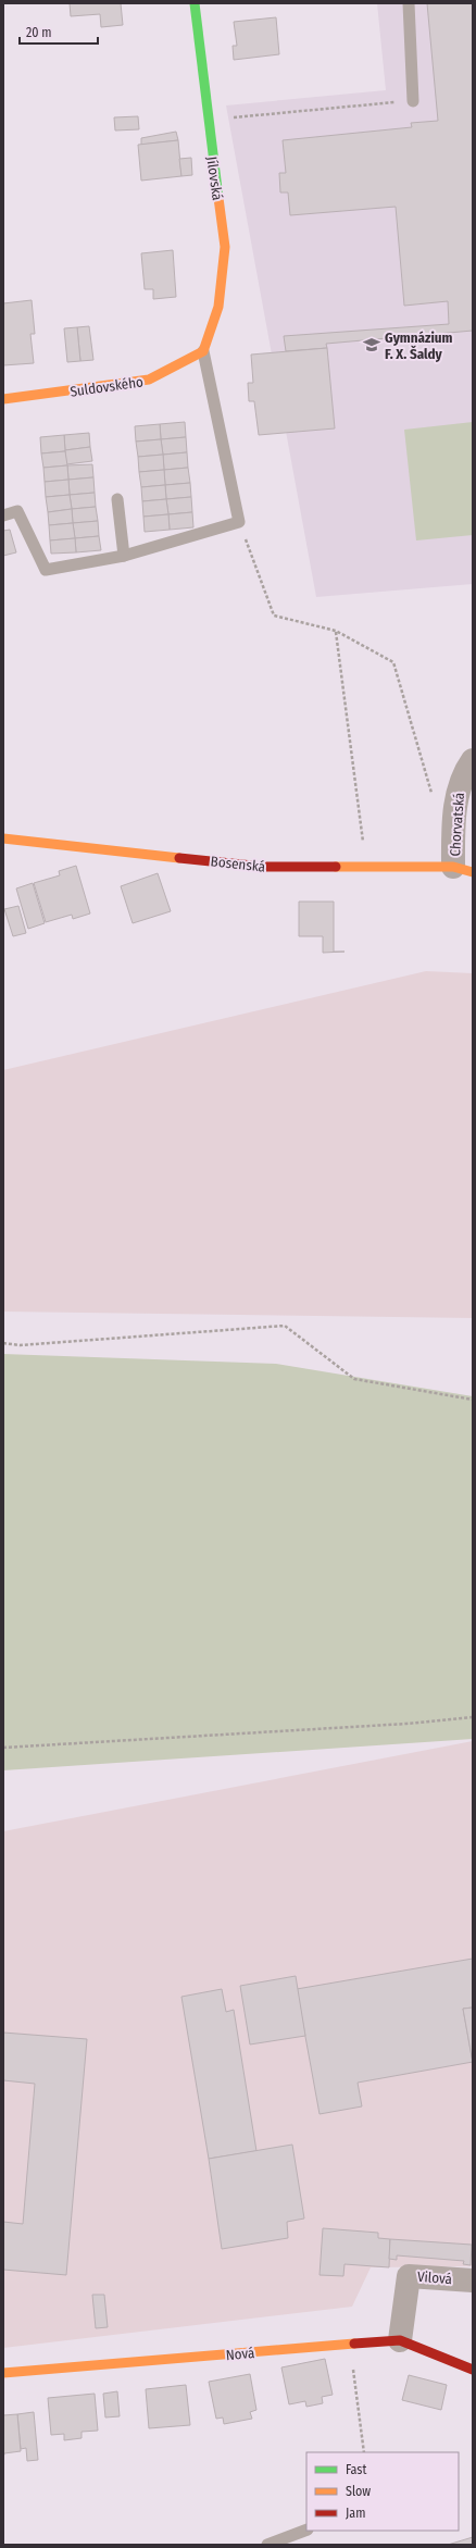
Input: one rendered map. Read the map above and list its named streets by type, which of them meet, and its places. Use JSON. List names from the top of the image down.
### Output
{
  "streets": {
    "street": [
      "Jílovská",
      "Suldovského",
      "Chorvatská",
      "Bosenská",
      "Vilová",
      "Nová"
    ]
  },
  "crossings": [
    ["Jílovská", "Suldovského"],
    ["Chorvatská", "Bosenská"],
    ["Vilová", "Nová"]
  ],
  "places": {
    "school or university": ["Gymnázium F. X. Šaldy"]
  },
  "legend": ["Fast", "Slow", "Jam"],
  "scale_bar": "20 m"
}
